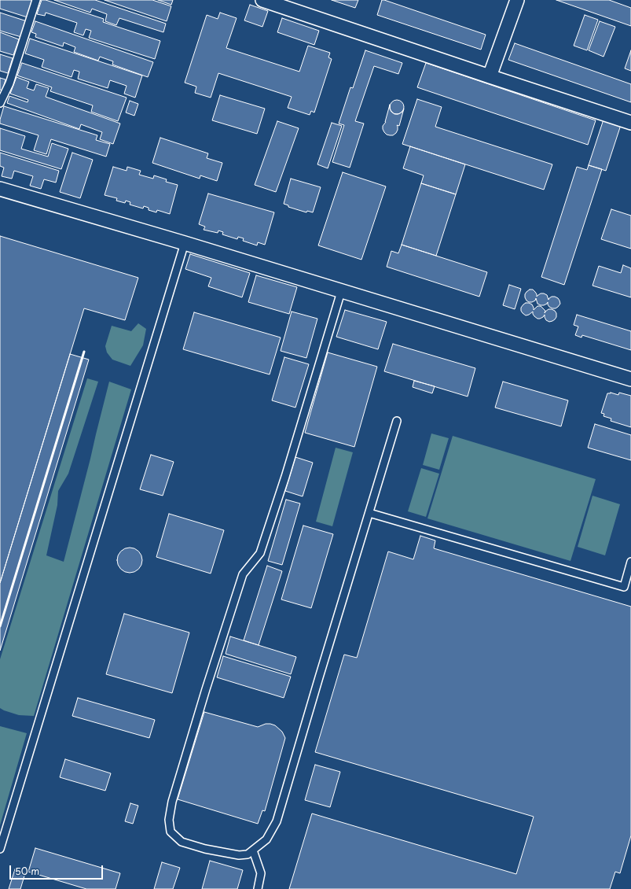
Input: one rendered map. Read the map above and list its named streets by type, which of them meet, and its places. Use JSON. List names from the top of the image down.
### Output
{
  "scale_bar": "50 m"
}
